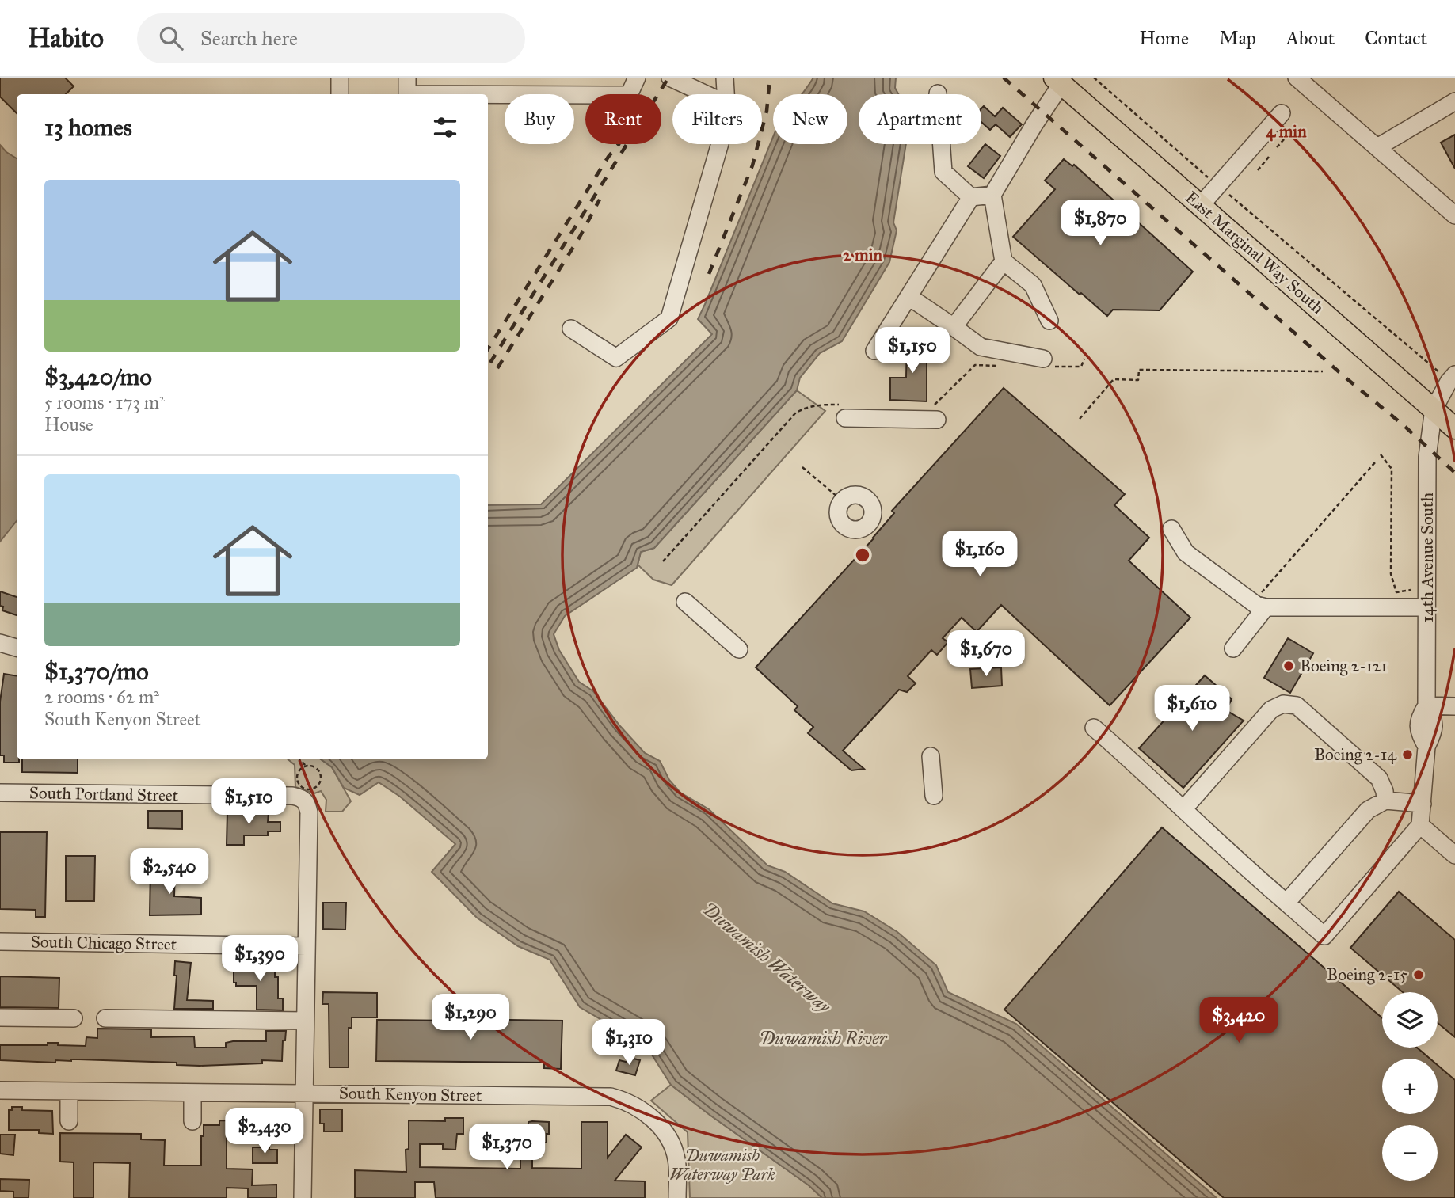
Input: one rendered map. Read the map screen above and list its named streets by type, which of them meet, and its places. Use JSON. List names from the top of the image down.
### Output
{
  "streets": {
    "main road": ["East Marginal Way South"],
    "street": [
      "14th Avenue South",
      "South Portland Street",
      "South Chicago Street",
      "South Kenyon Street"
    ]
  },
  "crossings": [
    ["East Marginal Way South", "14th Avenue South"],
    ["South Portland Street", "South Chicago Street"]
  ],
  "water": ["Duwamish Waterway", "Duwamish River"],
  "parks": ["Duwamish Waterway Park"],
  "places": ["Boeing 2-121", "Boeing 2-14", "Boeing 2-15"],
  "page": {
    "header": "Habito",
    "search": "Search here",
    "nav": [
      "Home",
      "Map",
      "About",
      "Contact"
    ],
    "chip": [
      "Buy",
      "Rent",
      "Filters",
      "New",
      "Apartment"
    ],
    "heading": "13 homes",
    "list": [
      {
        "name": "$3,420/mo",
        "note": "5 rooms · 173 m² · House"
      },
      {
        "name": "$1,370/mo",
        "note": "2 rooms · 62 m² · South Kenyon Street"
      }
    ],
    "price": [
      "$1,870",
      "$1,150",
      "$1,160",
      "$1,670",
      "$1,610",
      "$1,510",
      "$2,540",
      "$1,390",
      "$1,290",
      "$3,420",
      "$1,310",
      "$2,430",
      "$1,370"
    ],
    "map_buttons": ["+", "−"]
  },
  "rings": ["4 min", "2 min"]
}
